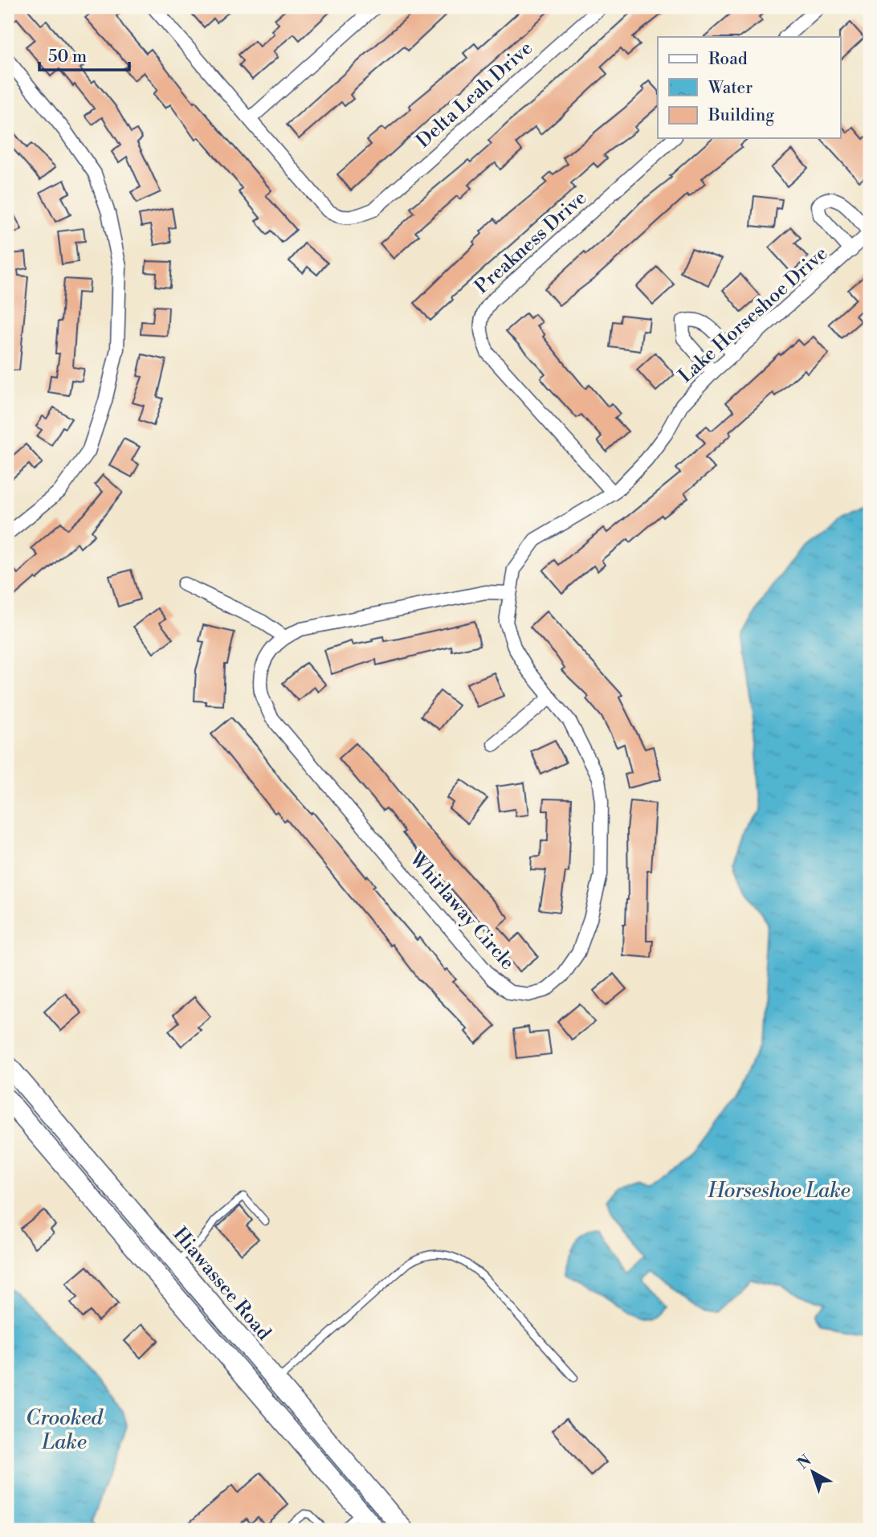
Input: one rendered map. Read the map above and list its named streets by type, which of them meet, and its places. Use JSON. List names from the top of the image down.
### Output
{
  "streets": {
    "street": [
      "Delta Leah Drive",
      "Preakness Drive",
      "Lake Horseshoe Drive",
      "Whirlaway Circle",
      "Hiawassee Road"
    ]
  },
  "crossings": [
    ["Preakness Drive", "Lake Horseshoe Drive"],
    ["Lake Horseshoe Drive", "Whirlaway Circle"]
  ],
  "water": ["Horseshoe Lake", "Crooked Lake"],
  "legend": ["Road", "Water", "Building"],
  "scale_bar": "50 m",
  "north": "top left"
}
